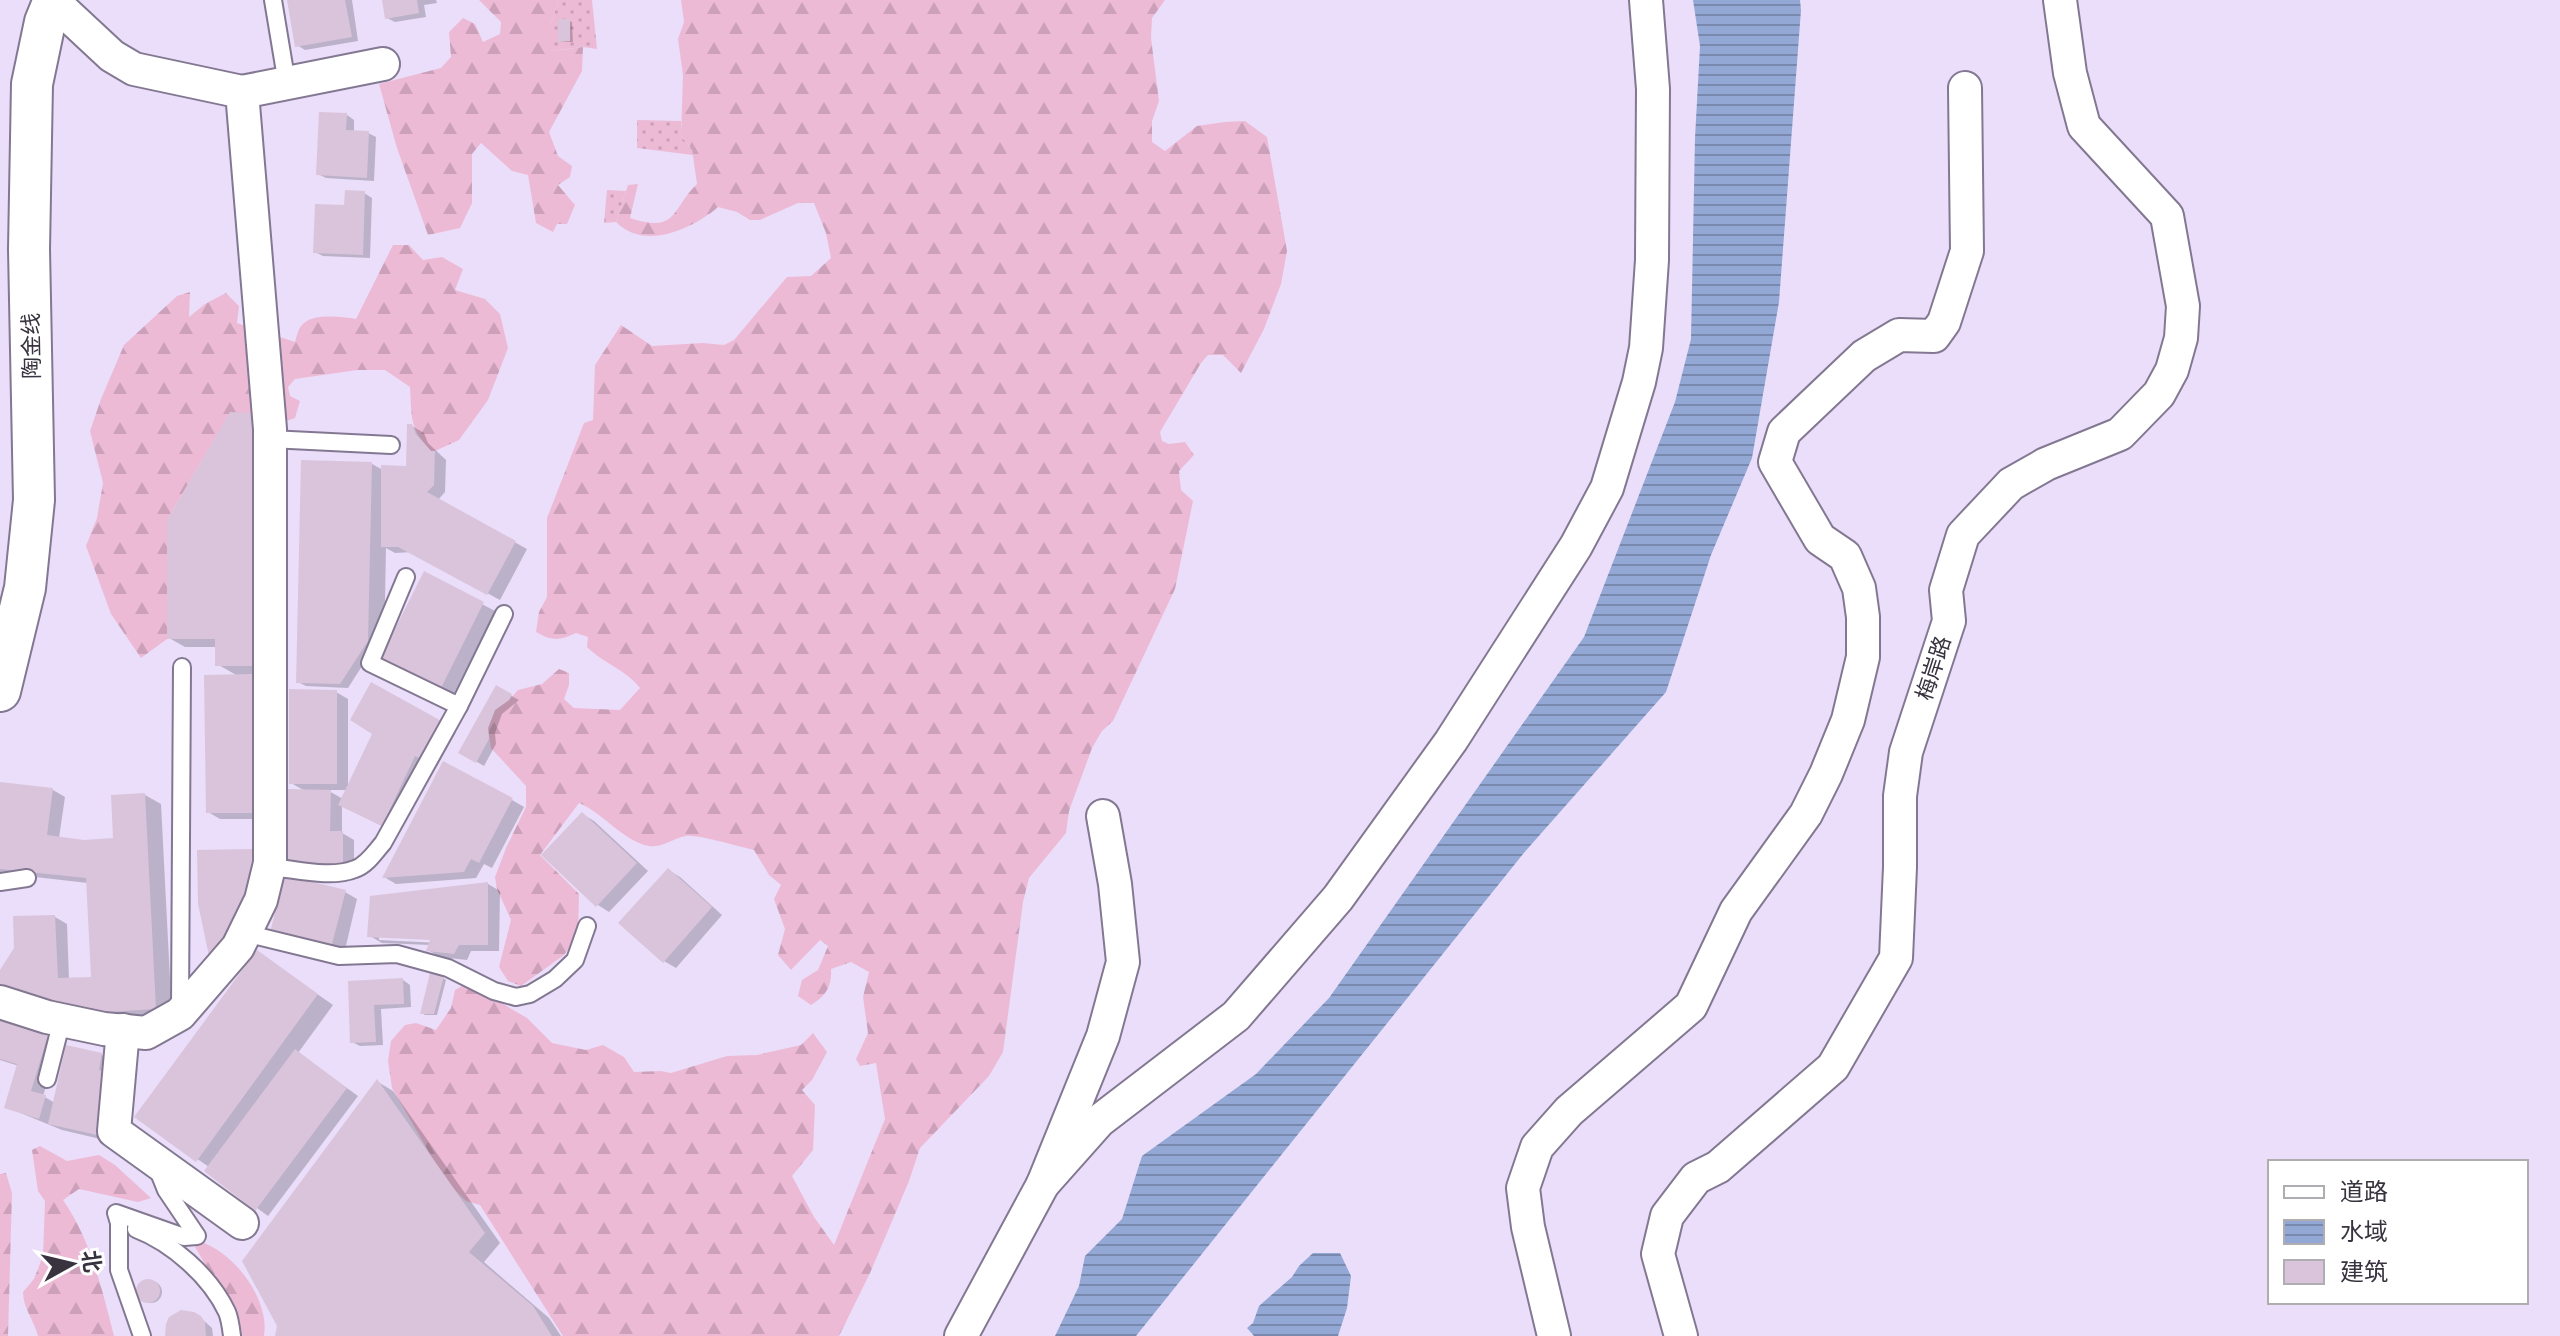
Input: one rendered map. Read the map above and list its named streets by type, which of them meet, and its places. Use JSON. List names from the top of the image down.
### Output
{
  "streets": {
    "street": ["陶金线", "梅岸路"]
  },
  "legend": ["道路", "水域", "建筑"],
  "north": "right"
}
